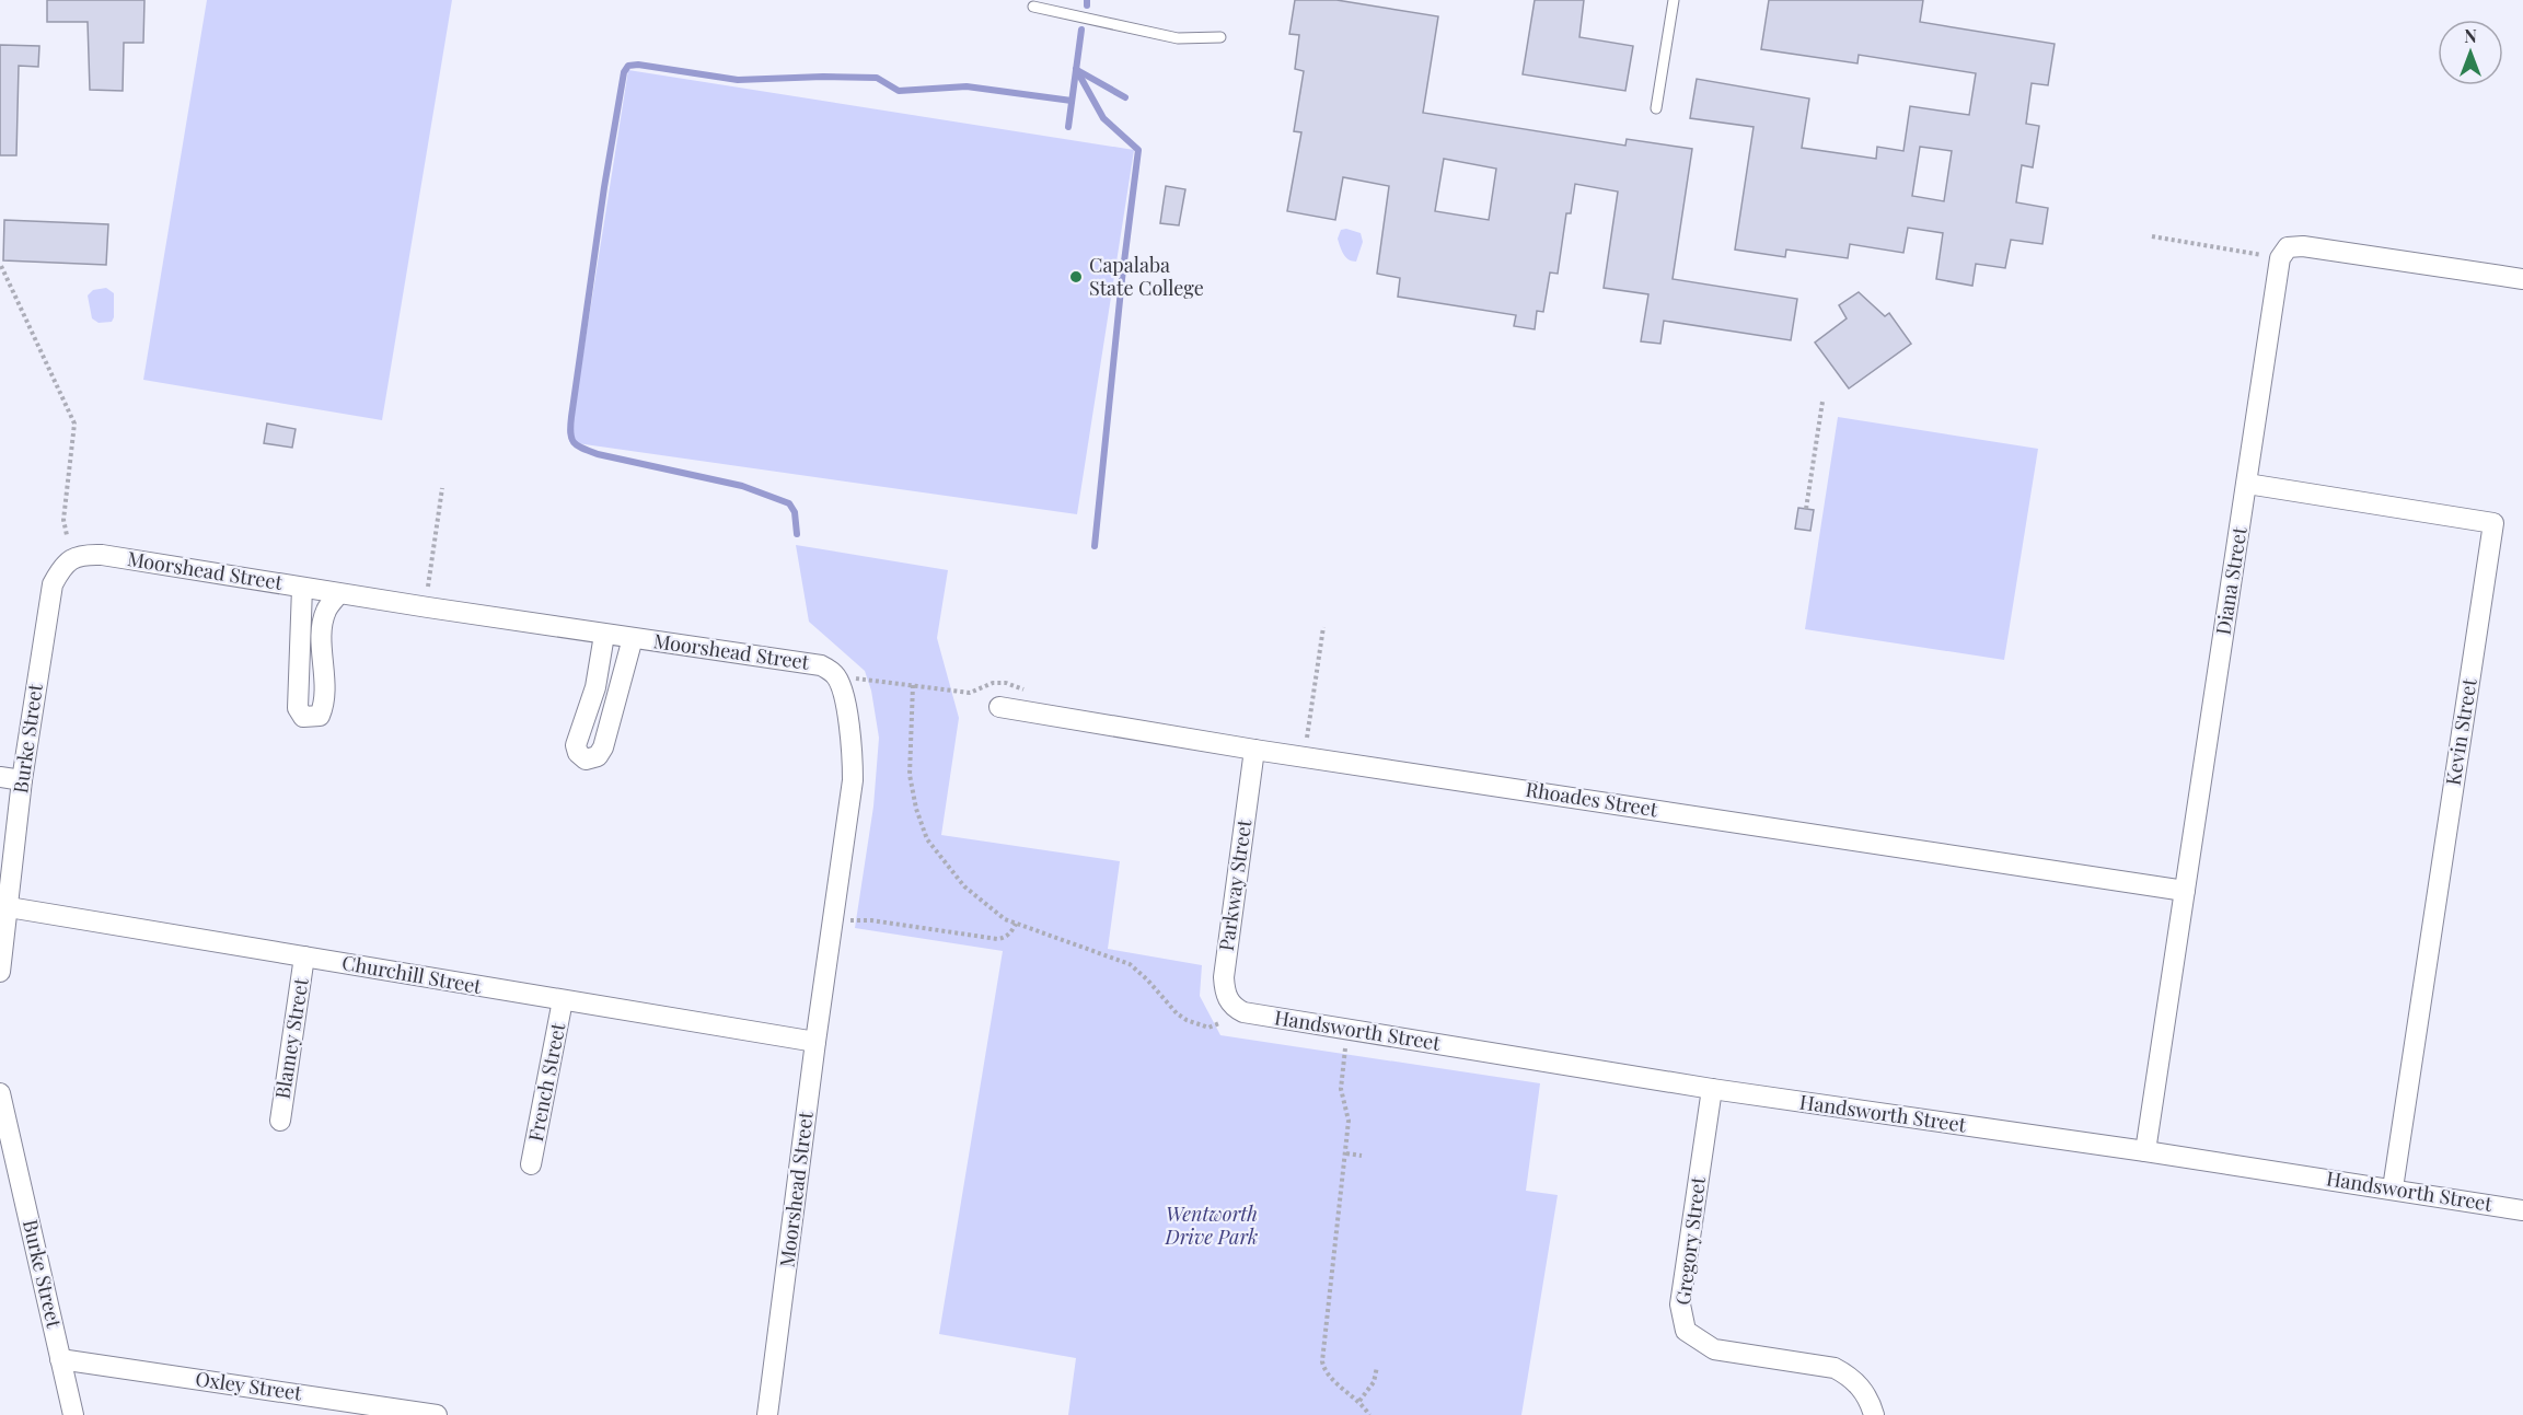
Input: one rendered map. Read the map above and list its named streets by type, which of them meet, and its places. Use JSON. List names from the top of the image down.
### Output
{
  "streets": {
    "street": [
      "Moorshead Street",
      "Diana Street",
      "Kevin Street",
      "Burke Street",
      "Rhoades Street",
      "Parkway Street",
      "Churchill Street",
      "Handsworth Street",
      "Blamey Street",
      "French Street",
      "Gregory Street",
      "Oxley Street"
    ]
  },
  "crossings": [
    ["Moorshead Street", "Burke Street"],
    ["Moorshead Street", "Churchill Street"],
    ["Diana Street", "Kevin Street"],
    ["Diana Street", "Rhoades Street"],
    ["Diana Street", "Handsworth Street"],
    ["Kevin Street", "Handsworth Street"],
    ["Burke Street", "Churchill Street"],
    ["Burke Street", "Oxley Street"],
    ["Rhoades Street", "Parkway Street"],
    ["Parkway Street", "Handsworth Street"],
    ["Churchill Street", "Blamey Street"],
    ["Churchill Street", "French Street"],
    ["Handsworth Street", "Gregory Street"]
  ],
  "parks": ["Wentworth Drive Park"],
  "places": ["Capalaba State College"],
  "north": "top"
}
